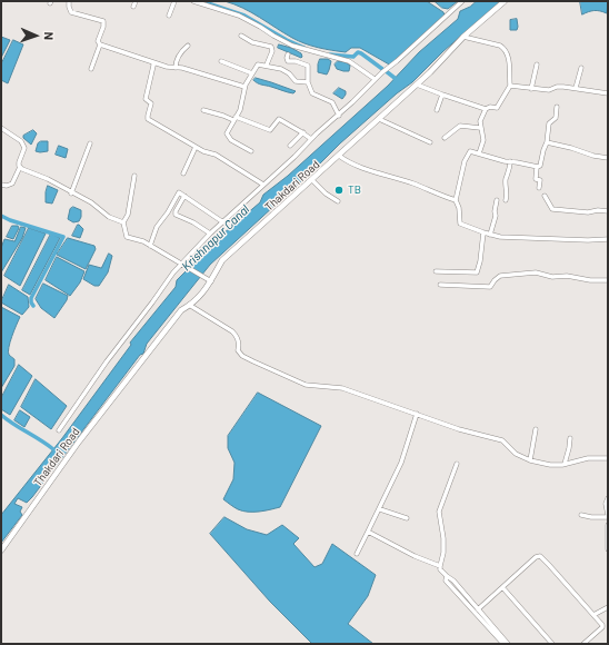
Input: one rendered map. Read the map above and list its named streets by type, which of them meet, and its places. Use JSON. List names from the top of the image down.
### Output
{
  "streets": {
    "street": ["Thakdari Road"]
  },
  "water": ["Krishnapur Canal"],
  "places": ["TB"],
  "north": "right"
}
